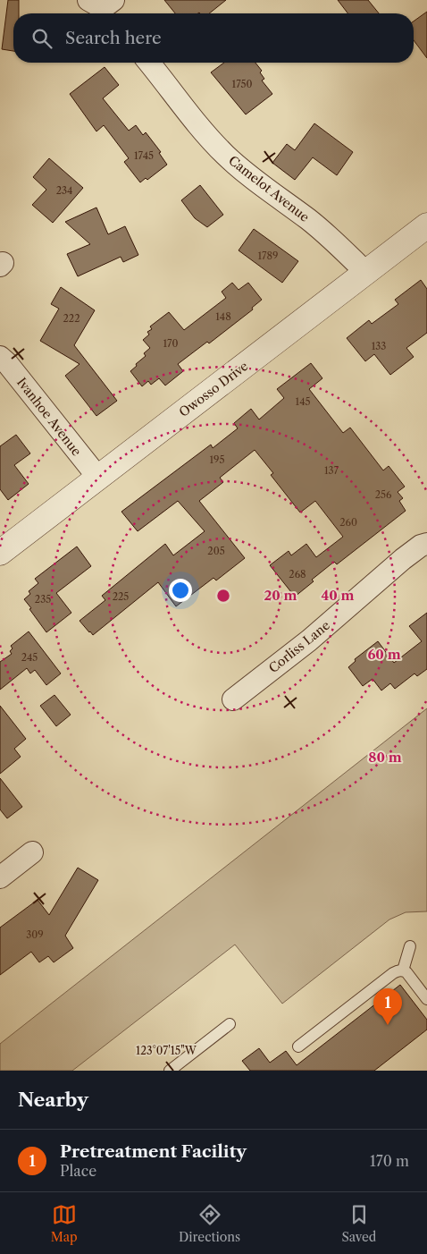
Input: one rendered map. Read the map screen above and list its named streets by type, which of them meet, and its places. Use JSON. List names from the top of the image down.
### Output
{
  "streets": {
    "street": [
      "Camelot Avenue",
      "Owosso Drive",
      "Ivanhoe Avenue",
      "Corliss Lane"
    ]
  },
  "crossings": [
    ["Camelot Avenue", "Owosso Drive"],
    ["Owosso Drive", "Ivanhoe Avenue"]
  ],
  "house_numbers": [
    "1750",
    "1745",
    "234",
    "1789",
    "148",
    "222",
    "170",
    "133",
    "145",
    "195",
    "137",
    "256",
    "260",
    "205",
    "268",
    "225",
    "235",
    "245",
    "309"
  ],
  "page": {
    "search": "Search here",
    "pins": "1",
    "heading": "Nearby",
    "list": [
      {
        "mark": "1",
        "name": "Pretreatment Facility",
        "note": "Place",
        "value": "170 m"
      }
    ],
    "nav": ["Map", "Directions", "Saved"]
  },
  "coordinates": ["123°07'15\"W"],
  "rings": [
    "20 m",
    "40 m",
    "60 m",
    "80 m"
  ]
}
